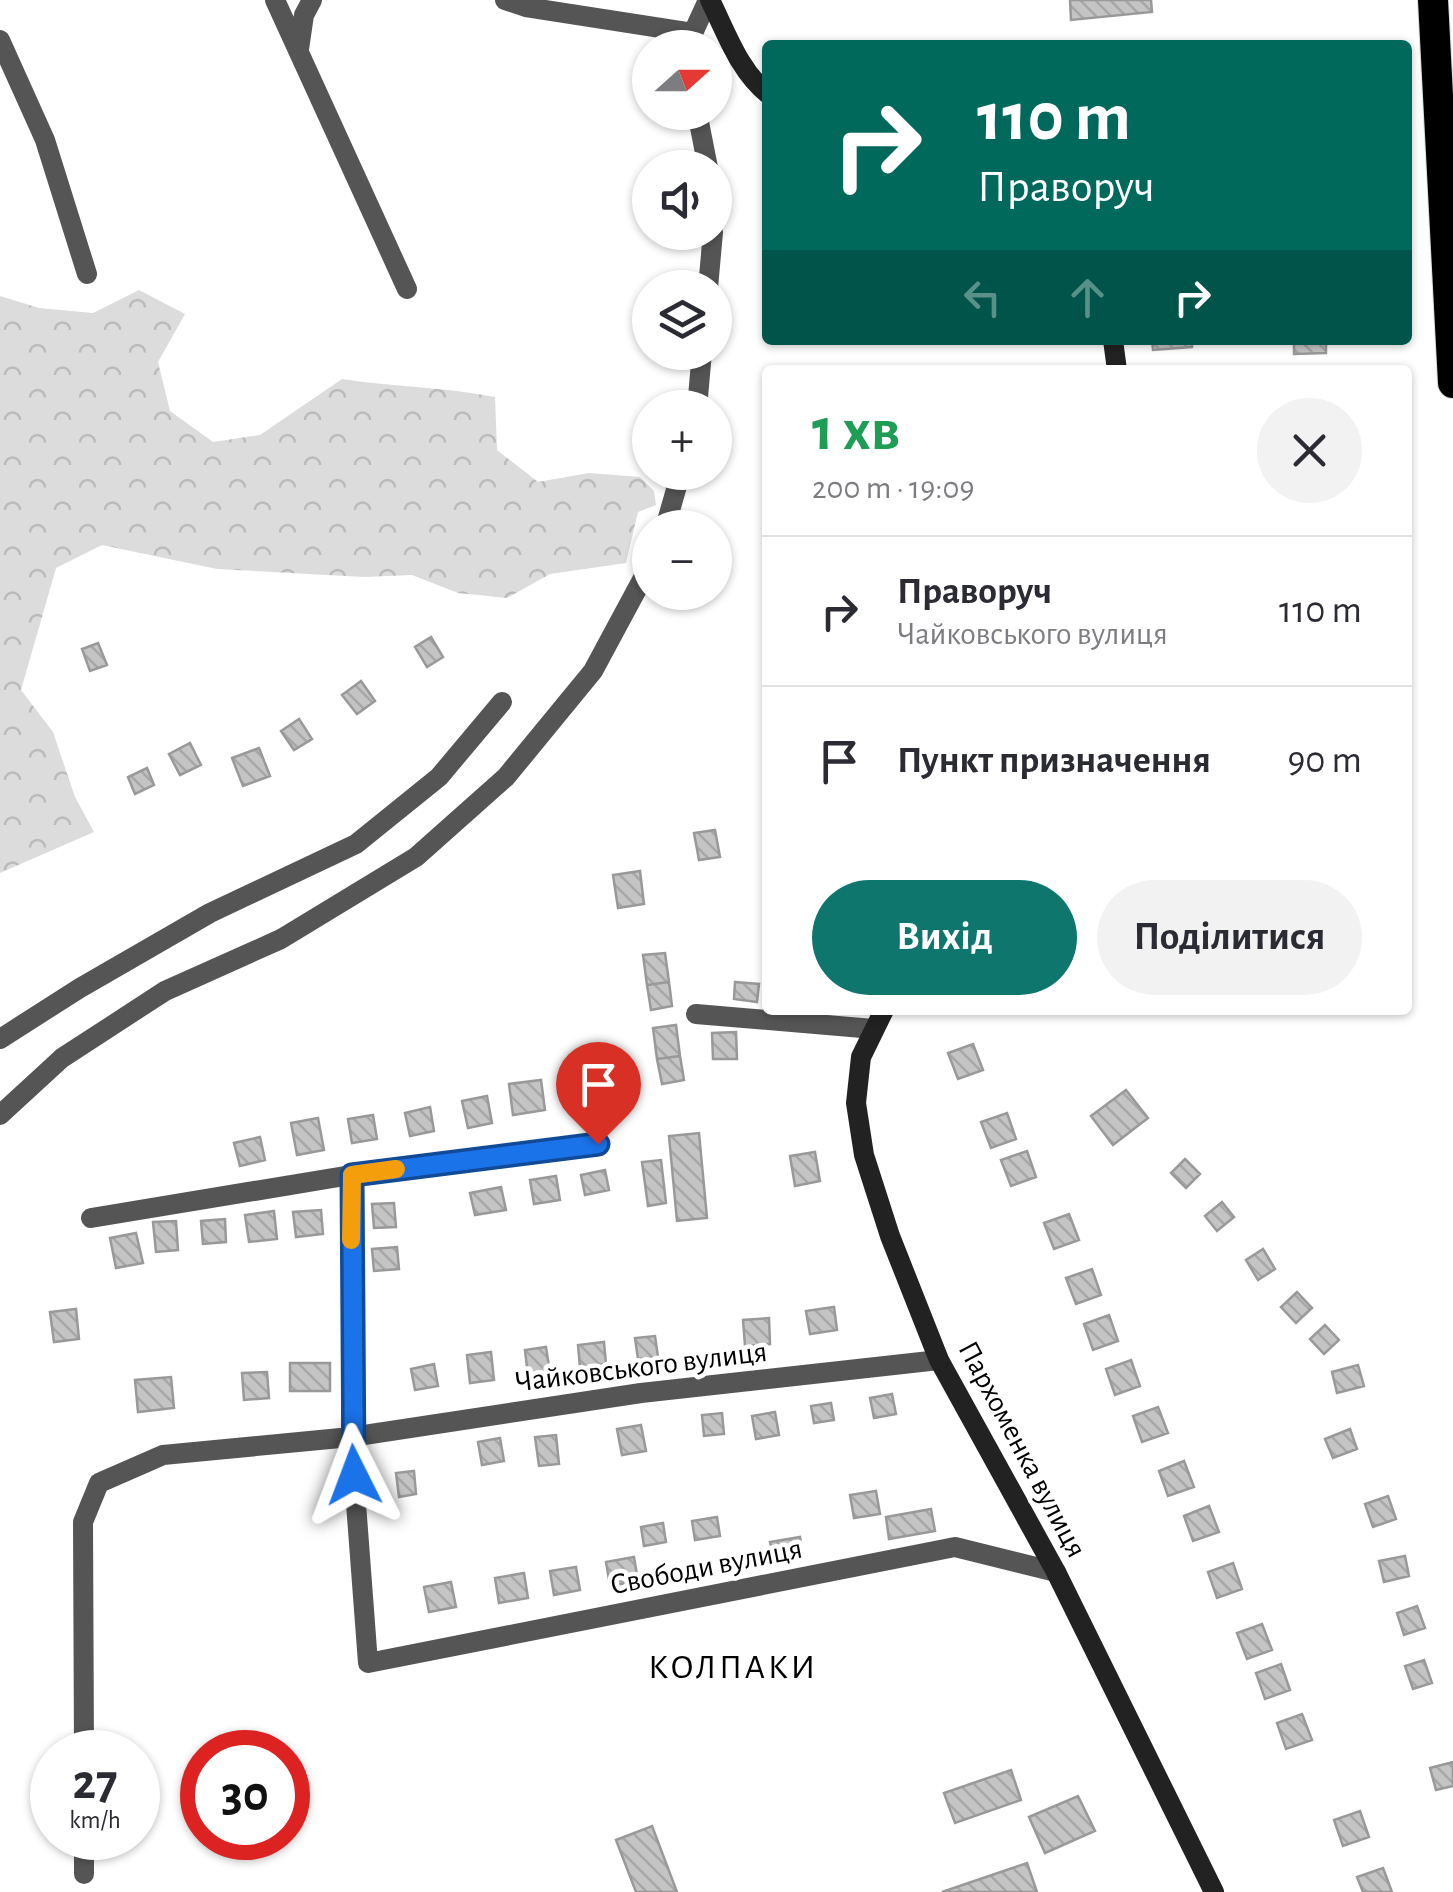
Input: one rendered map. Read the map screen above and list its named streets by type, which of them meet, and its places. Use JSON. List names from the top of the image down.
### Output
{
  "streets": {
    "main road": ["Пархоменка вулиця"],
    "street": ["Чайковського вулиця", "Свободи вулиця"]
  },
  "crossings": [
    ["Чайковського вулиця", "Пархоменка вулиця"],
    ["Чайковського вулиця", "Свободи вулиця"],
    ["Пархоменка вулиця", "Свободи вулиця"]
  ],
  "districts": ["КОЛПАКИ"],
  "north": "right",
  "page": {
    "map_buttons": ["+", "−"],
    "turn": ["110 m", "Праворуч"],
    "heading": ["1 хв", "200 m · 19:09"],
    "list": [
      {
        "name": "Праворуч",
        "note": "Чайковського вулиця",
        "value": "110 m"
      },
      {
        "name": "Пункт призначення",
        "value": "90 m"
      }
    ],
    "buttons": ["Вихід", "Поділитися"],
    "speed": "27 km/h",
    "limit": "30"
  }
}
